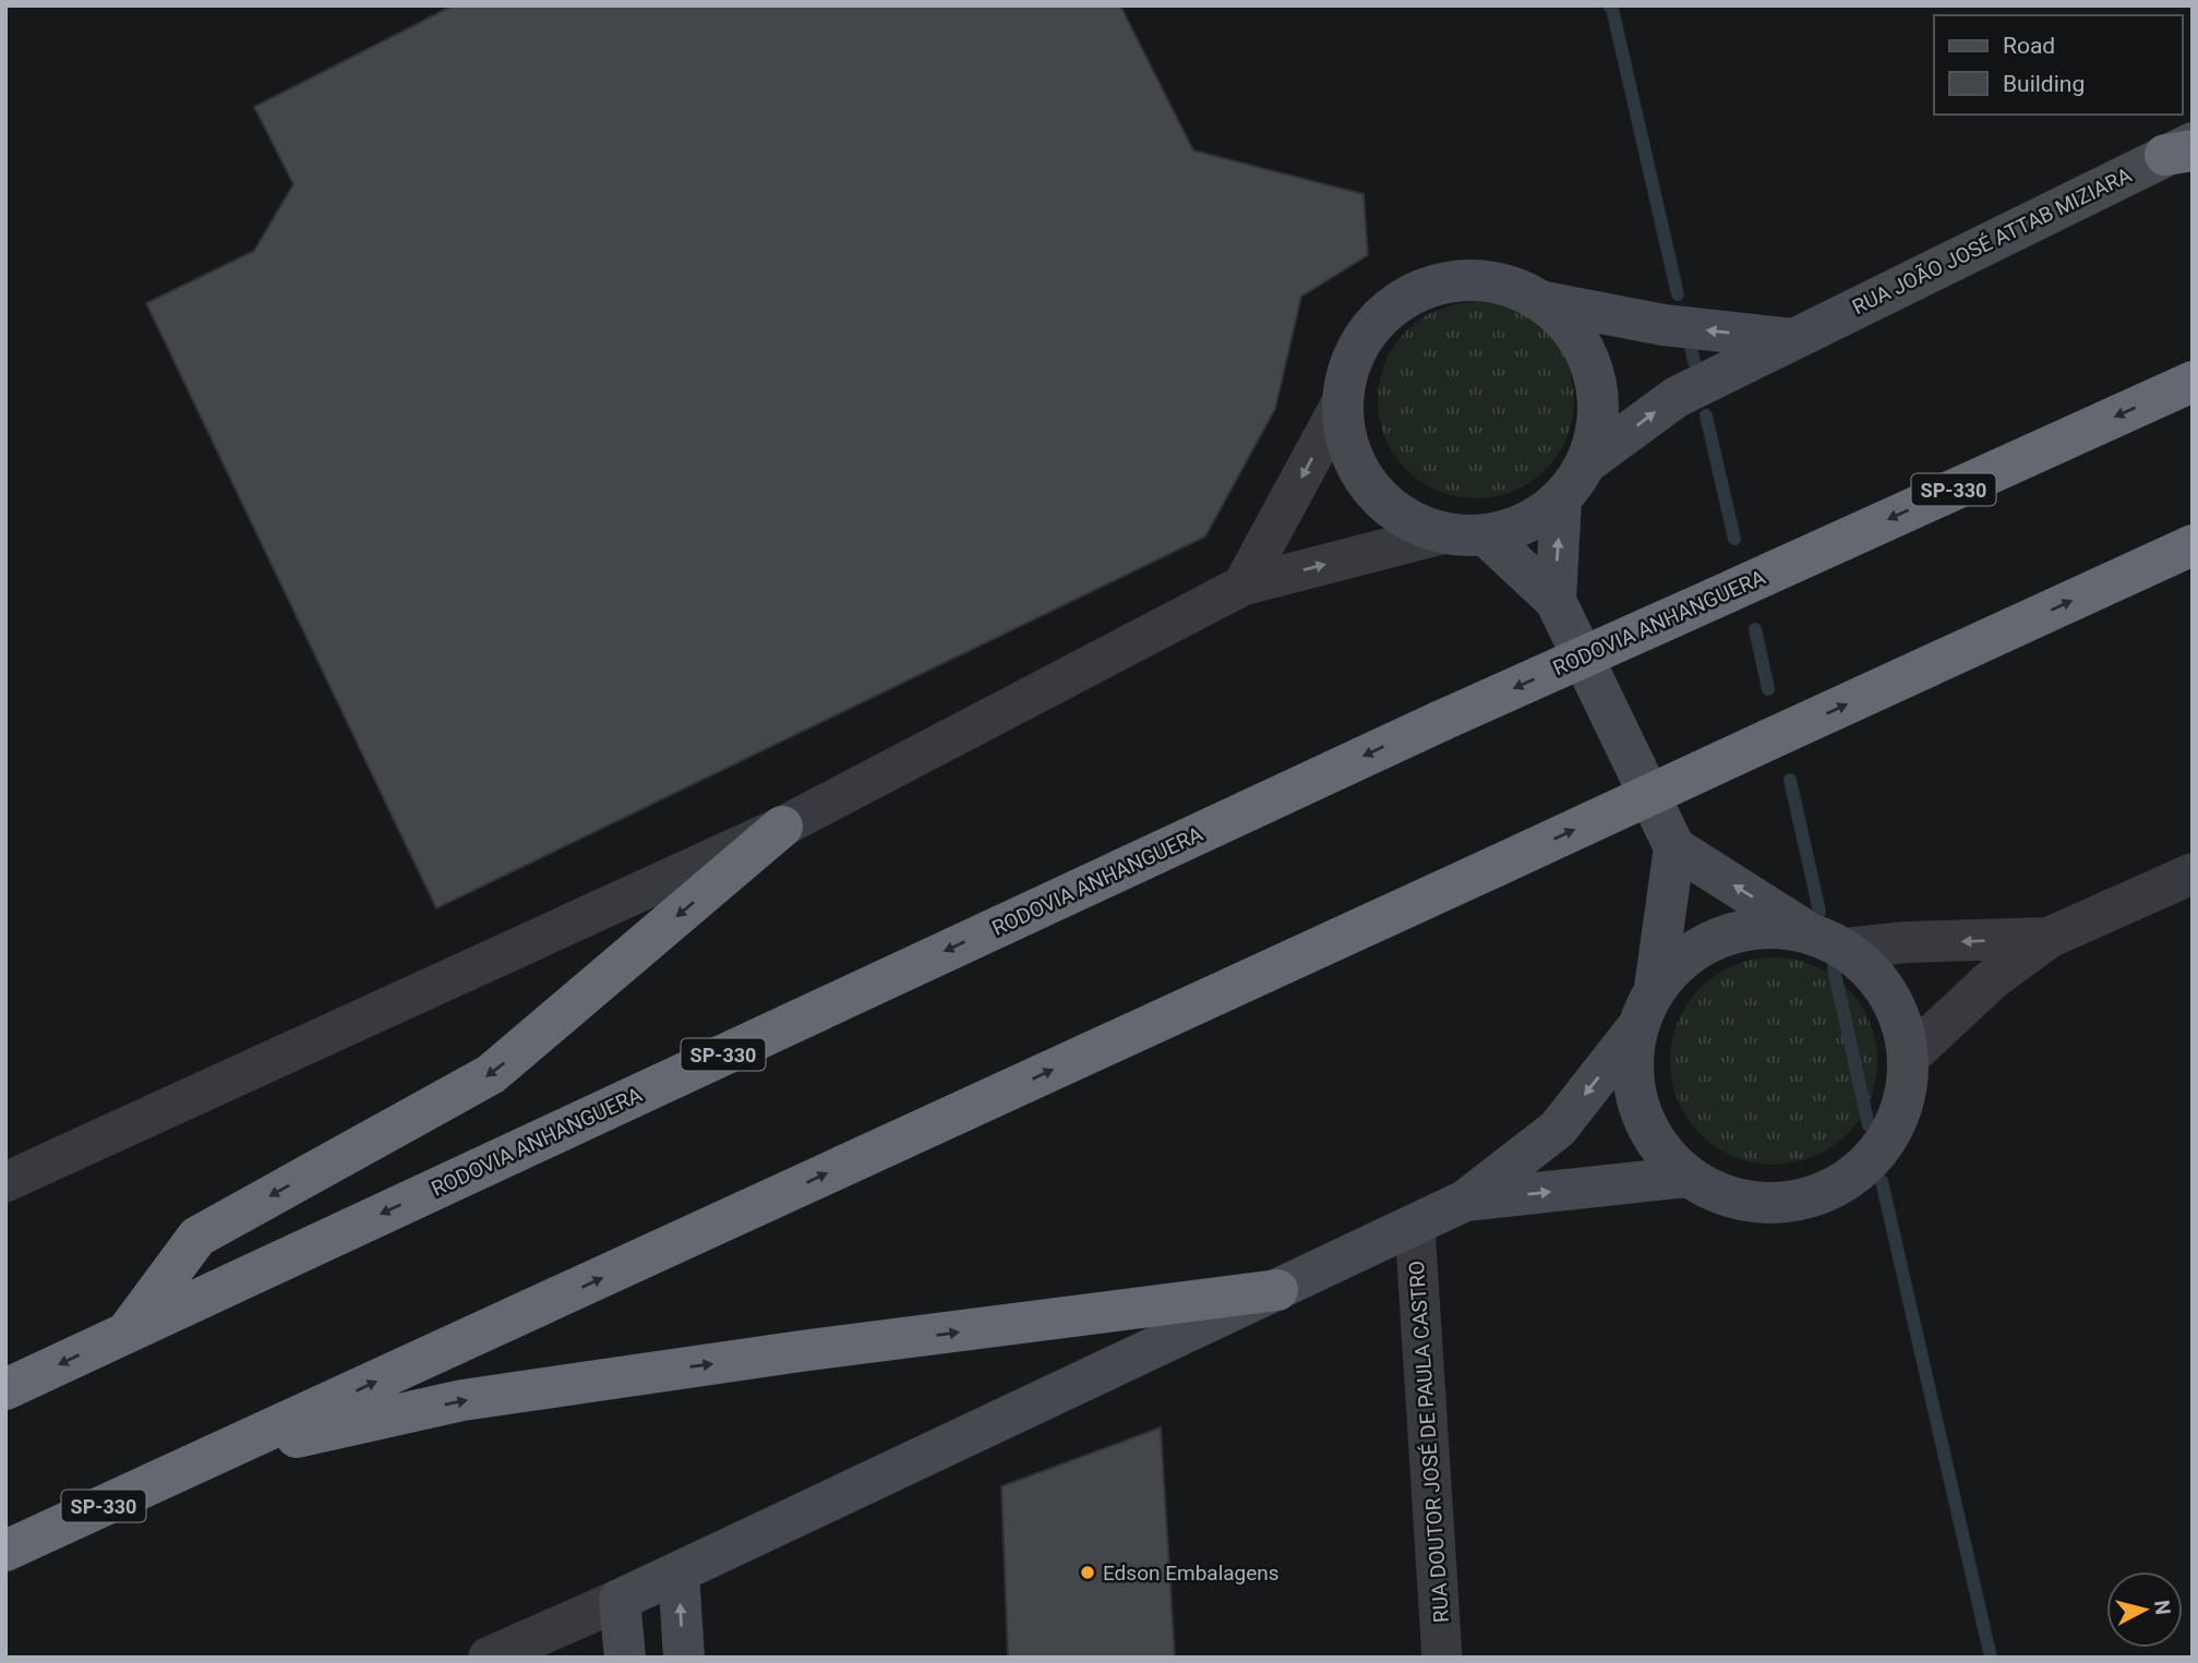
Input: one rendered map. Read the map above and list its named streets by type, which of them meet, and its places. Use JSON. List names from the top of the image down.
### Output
{
  "streets": {
    "highway": ["SP-330", "RODOVIA ANHANGUERA"],
    "main road": ["RUA JOÃO JOSÉ ATTAB MIZIARA"],
    "street": ["RUA DOUTOR JOSÉ DE PAULA CASTRO"]
  },
  "one_way": ["RUA JOÃO JOSÉ ATTAB MIZIARA"],
  "places": ["Edson Embalagens"],
  "legend": ["Road", "Building"],
  "north": "right"
}
